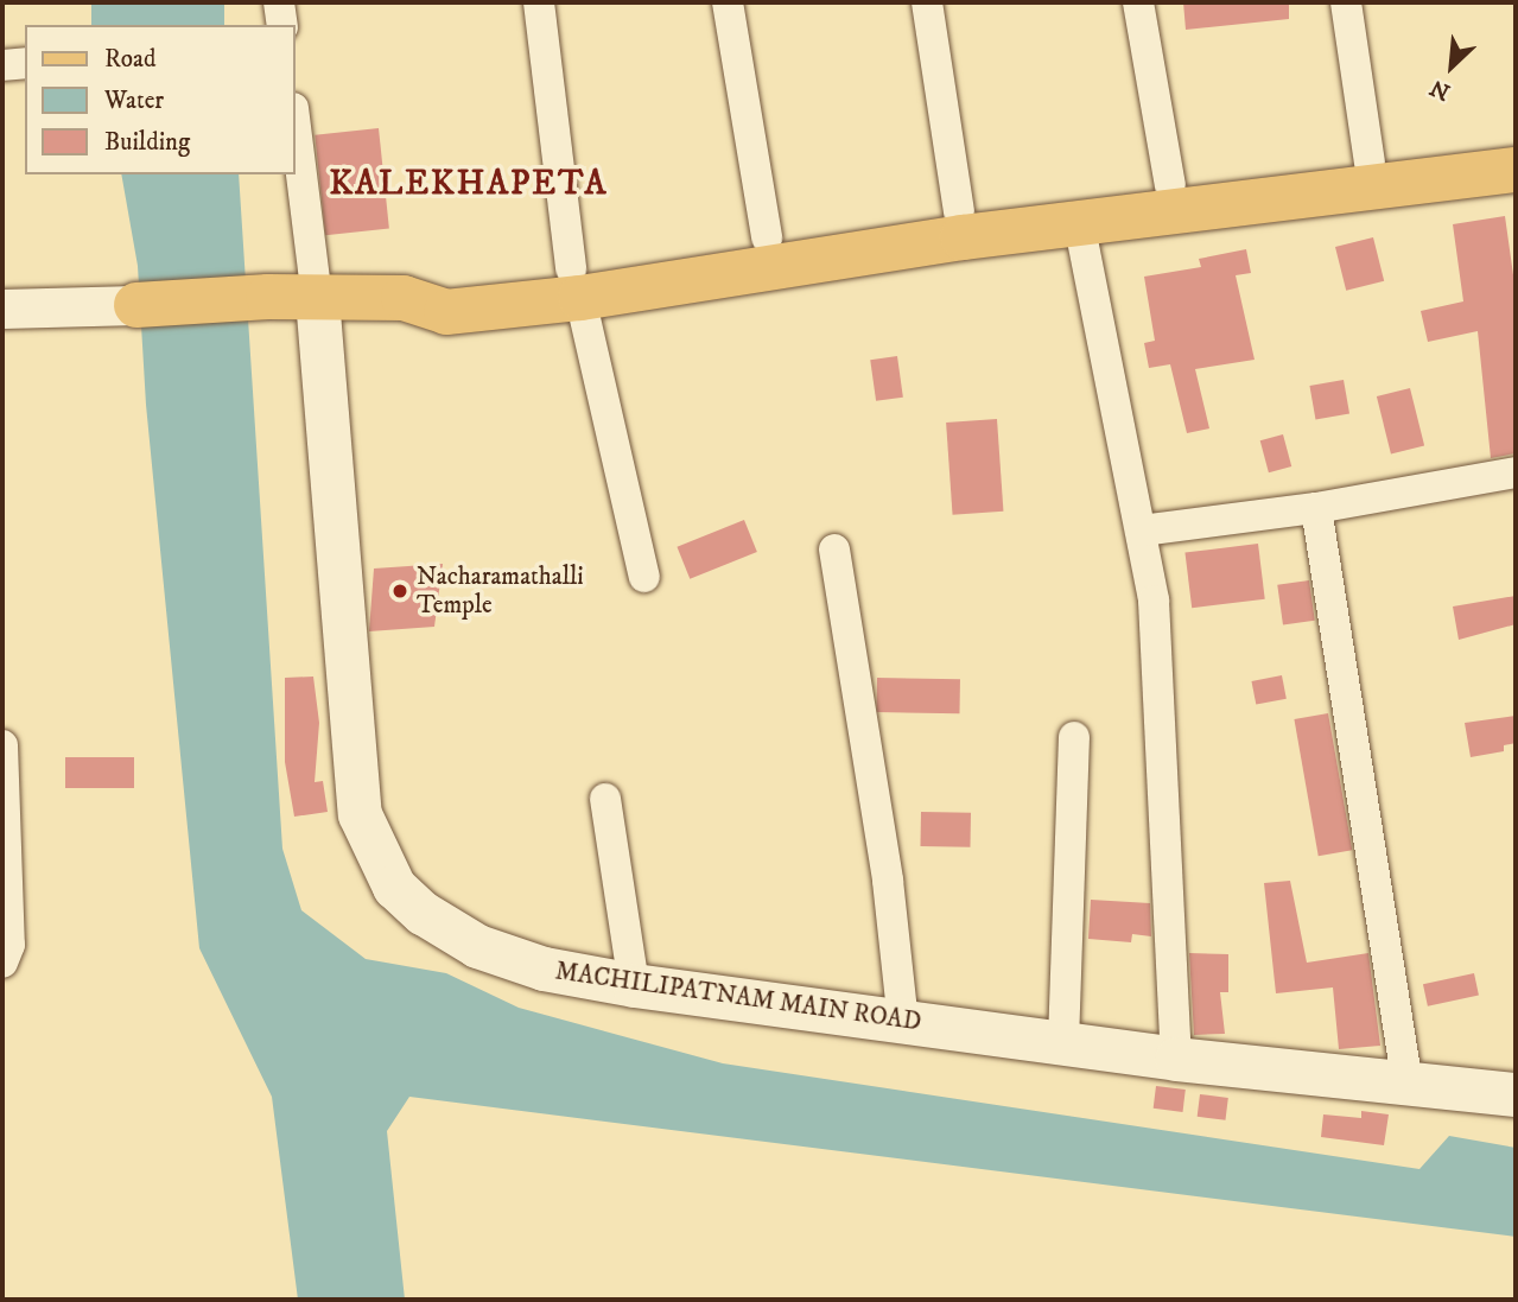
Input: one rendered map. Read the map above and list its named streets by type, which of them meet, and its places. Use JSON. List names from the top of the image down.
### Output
{
  "streets": {
    "main road": ["MACHILIPATNAM MAIN ROAD"]
  },
  "districts": ["KALEKHAPETA"],
  "places": ["Nacharamathalli Temple"],
  "legend": ["Road", "Water", "Building"],
  "north": "bottom left"
}
